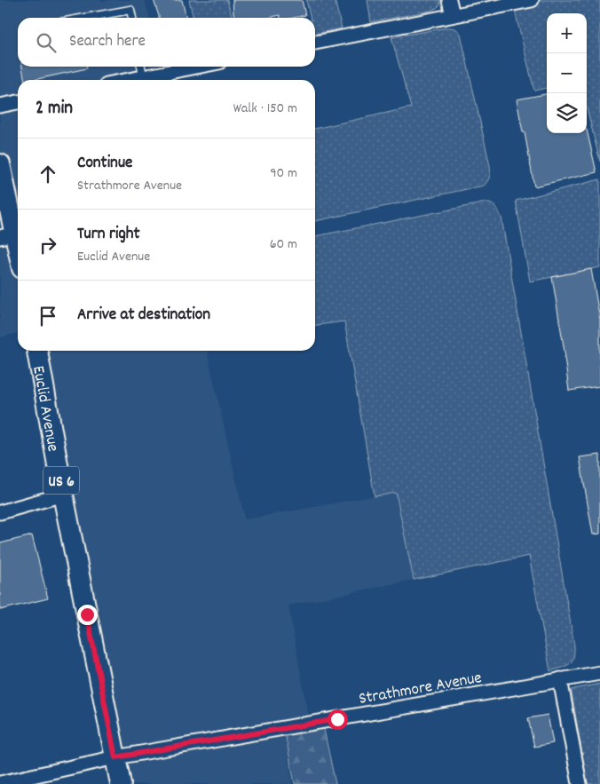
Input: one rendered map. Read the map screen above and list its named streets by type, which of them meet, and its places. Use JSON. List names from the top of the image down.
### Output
{
  "streets": {
    "main road": ["Euclid Avenue", "US 6"],
    "street": ["Strathmore Avenue"]
  },
  "crossings": [
    ["Euclid Avenue", "Strathmore Avenue"]
  ],
  "page": {
    "map_buttons": ["+", "−"],
    "search": "Search here",
    "heading": ["2 min", "Walk · 150 m"],
    "list": [
      ["Continue", "Strathmore Avenue", "90 m"],
      ["Turn right", "Euclid Avenue", "60 m"],
      "Arrive at destination"
    ]
  }
}
